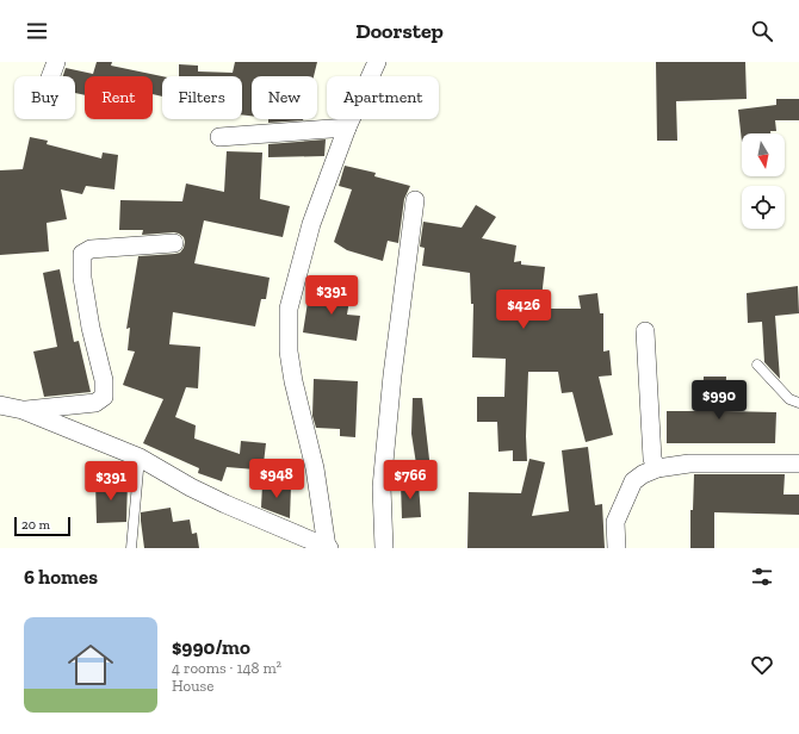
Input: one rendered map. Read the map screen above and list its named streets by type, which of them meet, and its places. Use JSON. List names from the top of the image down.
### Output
{
  "scale_bar": "20 m",
  "north": "bottom",
  "page": {
    "header": "Doorstep",
    "chip": [
      "Buy",
      "Rent",
      "Filters",
      "New",
      "Apartment"
    ],
    "price": [
      "$391",
      "$426",
      "$990",
      "$948",
      "$766",
      "$391"
    ],
    "scale": "20 m",
    "heading": "6 homes",
    "list": [
      {
        "name": "$990/mo",
        "note": "4 rooms · 148 m² · House"
      }
    ]
  }
}
